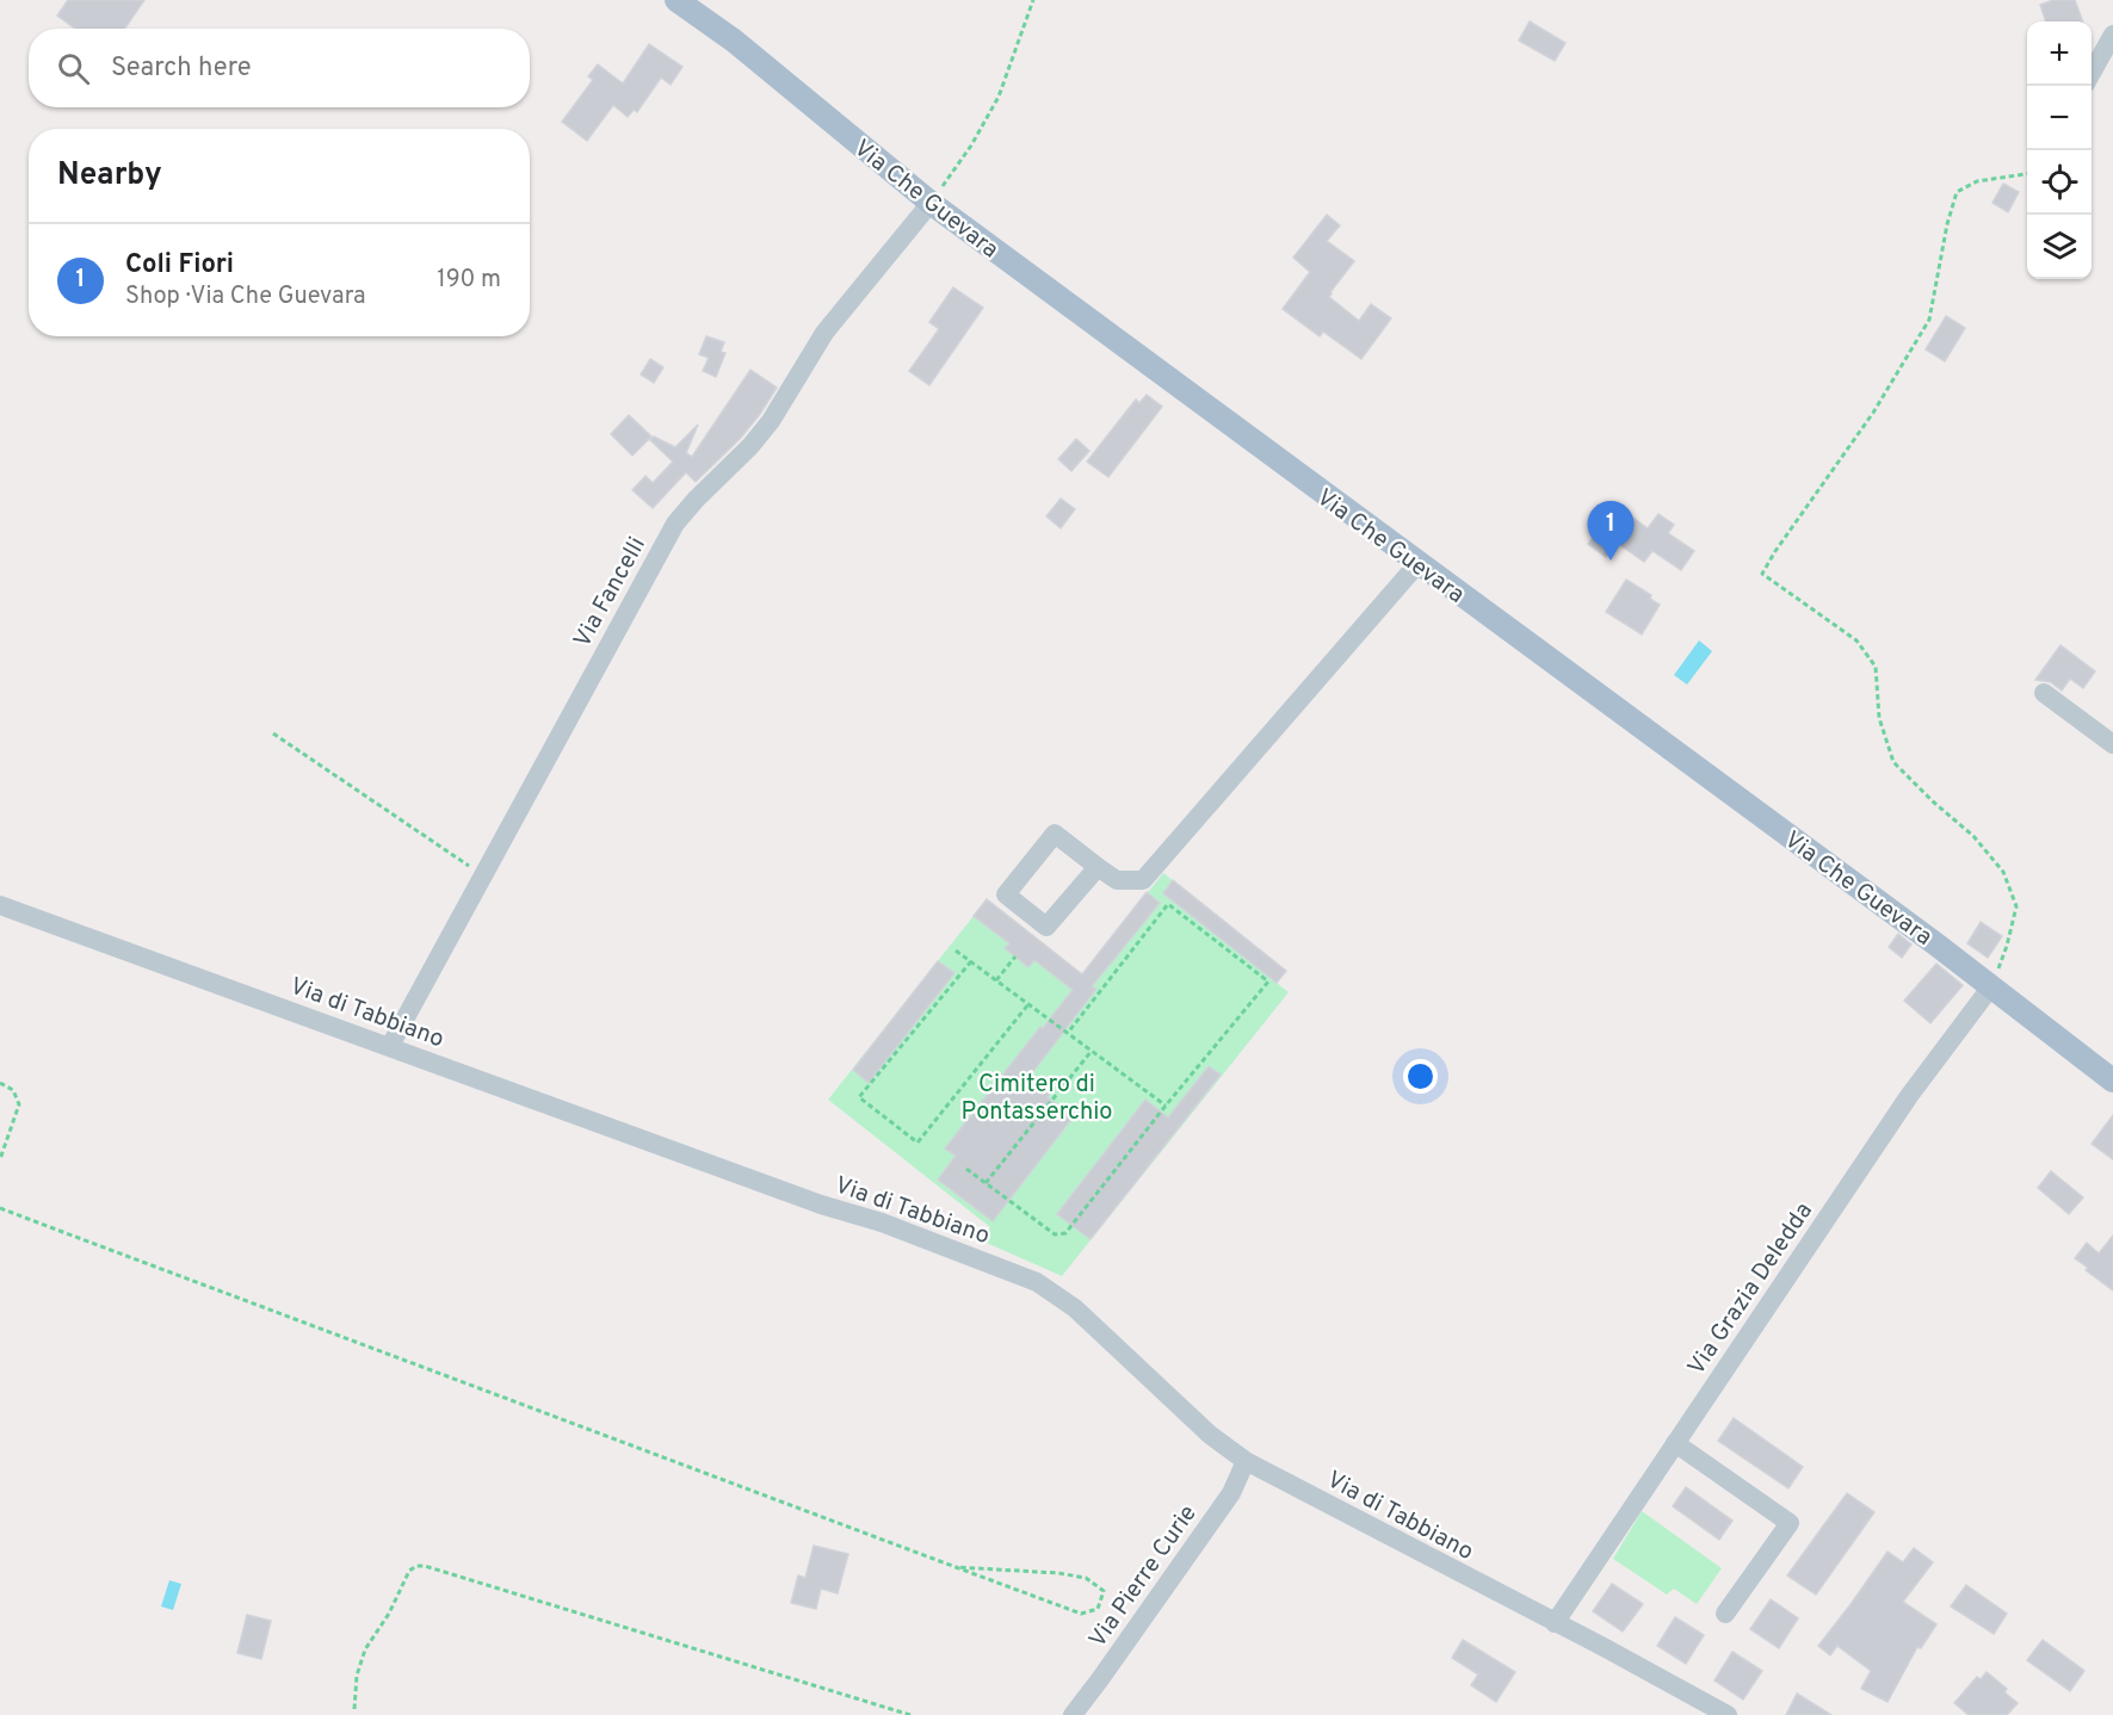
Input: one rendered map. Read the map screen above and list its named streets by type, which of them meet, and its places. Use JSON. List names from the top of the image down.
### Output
{
  "streets": {
    "main road": ["Via Che Guevara"],
    "street": [
      "Via Fancelli",
      "Via di Tabbiano",
      "Via Grazia Deledda",
      "Via Pierre Curie"
    ]
  },
  "crossings": [
    ["Via Che Guevara", "Via Fancelli"],
    ["Via Che Guevara", "Via Grazia Deledda"],
    ["Via Fancelli", "Via di Tabbiano"],
    ["Via di Tabbiano", "Via Grazia Deledda"],
    ["Via di Tabbiano", "Via Pierre Curie"]
  ],
  "parks": ["Cimitero di Pontasserchio"],
  "page": {
    "map_buttons": ["+", "−"],
    "search": "Search here",
    "heading": "Nearby",
    "list": [
      {
        "mark": "1",
        "name": "Coli Fiori",
        "note": "Shop · Via Che Guevara",
        "value": "190 m"
      }
    ],
    "pins": "1"
  }
}
